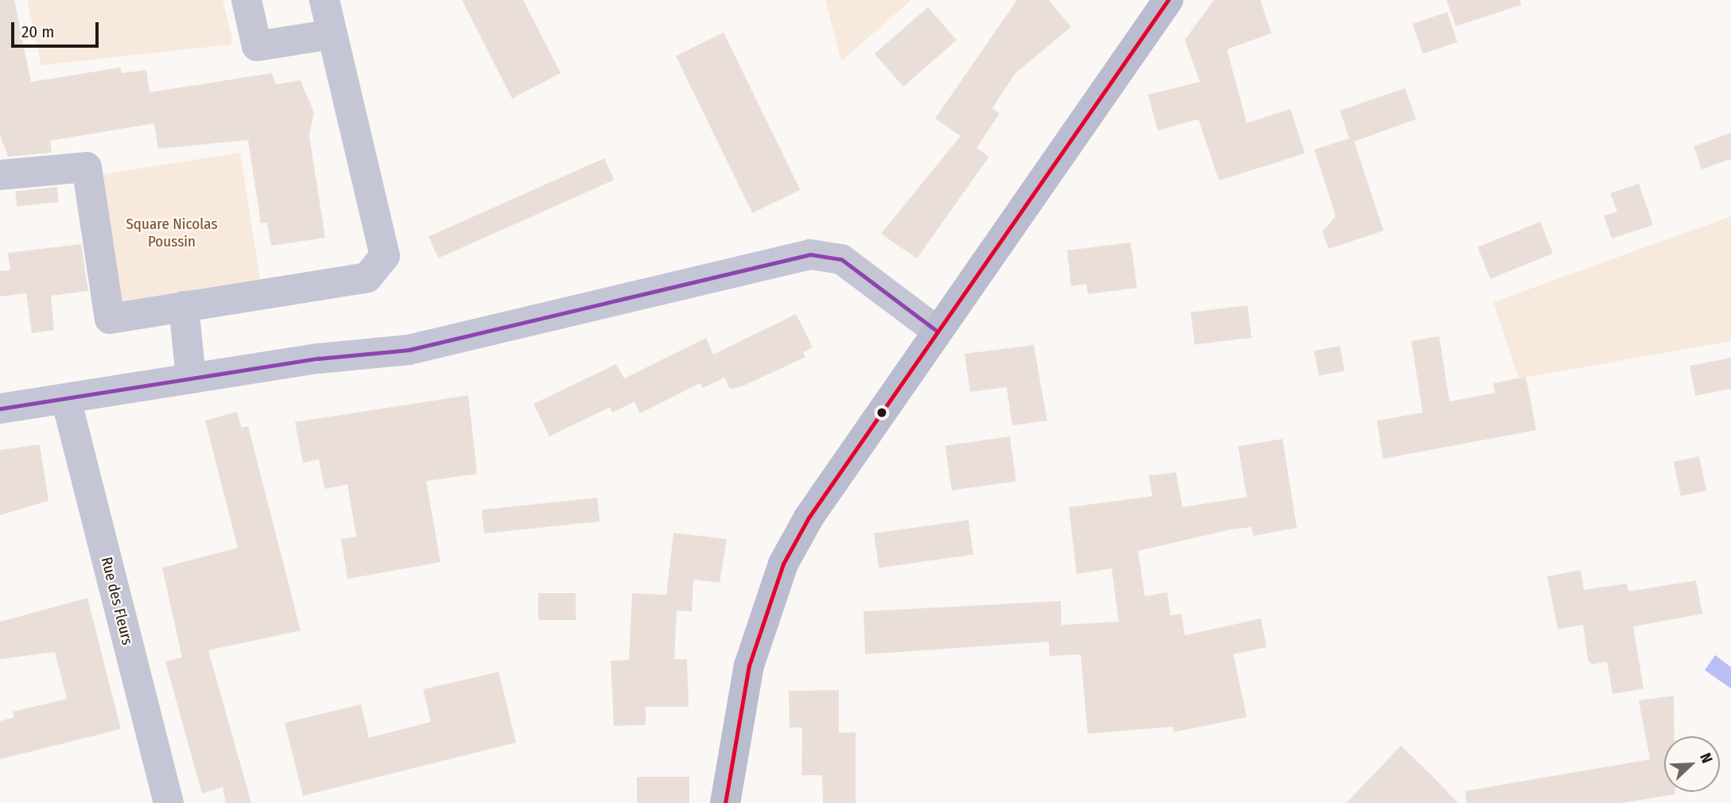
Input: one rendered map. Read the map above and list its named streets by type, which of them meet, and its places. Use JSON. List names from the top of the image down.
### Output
{
  "streets": {
    "street": ["Rue des Fleurs"]
  },
  "parks": ["Square Nicolas Poussin"],
  "scale_bar": "20 m",
  "north": "top right"
}
